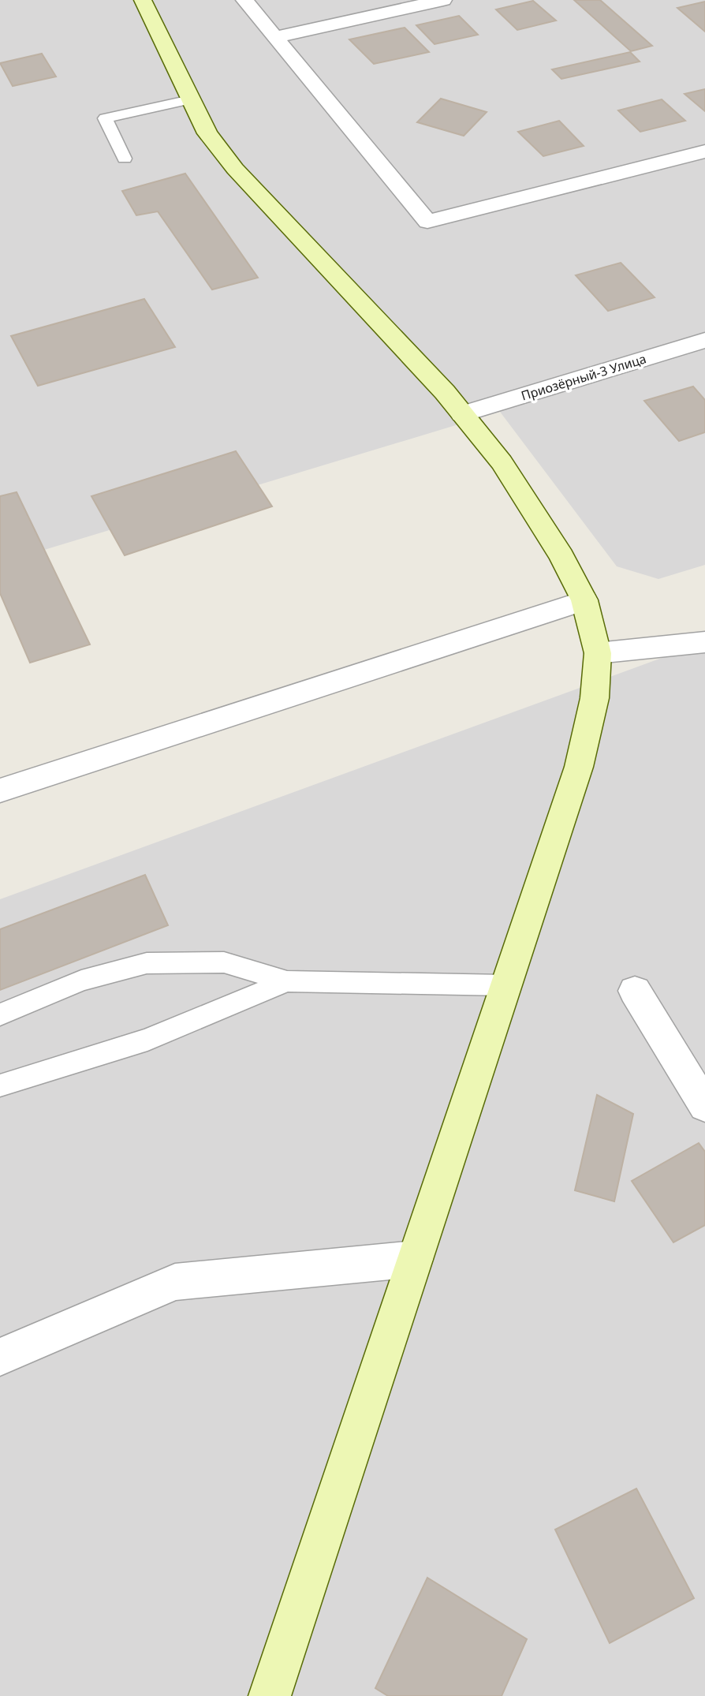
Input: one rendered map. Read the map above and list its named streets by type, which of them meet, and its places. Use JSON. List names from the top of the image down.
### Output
{
  "streets": {
    "street": ["Приозёрный-3 Улица"]
  }
}
